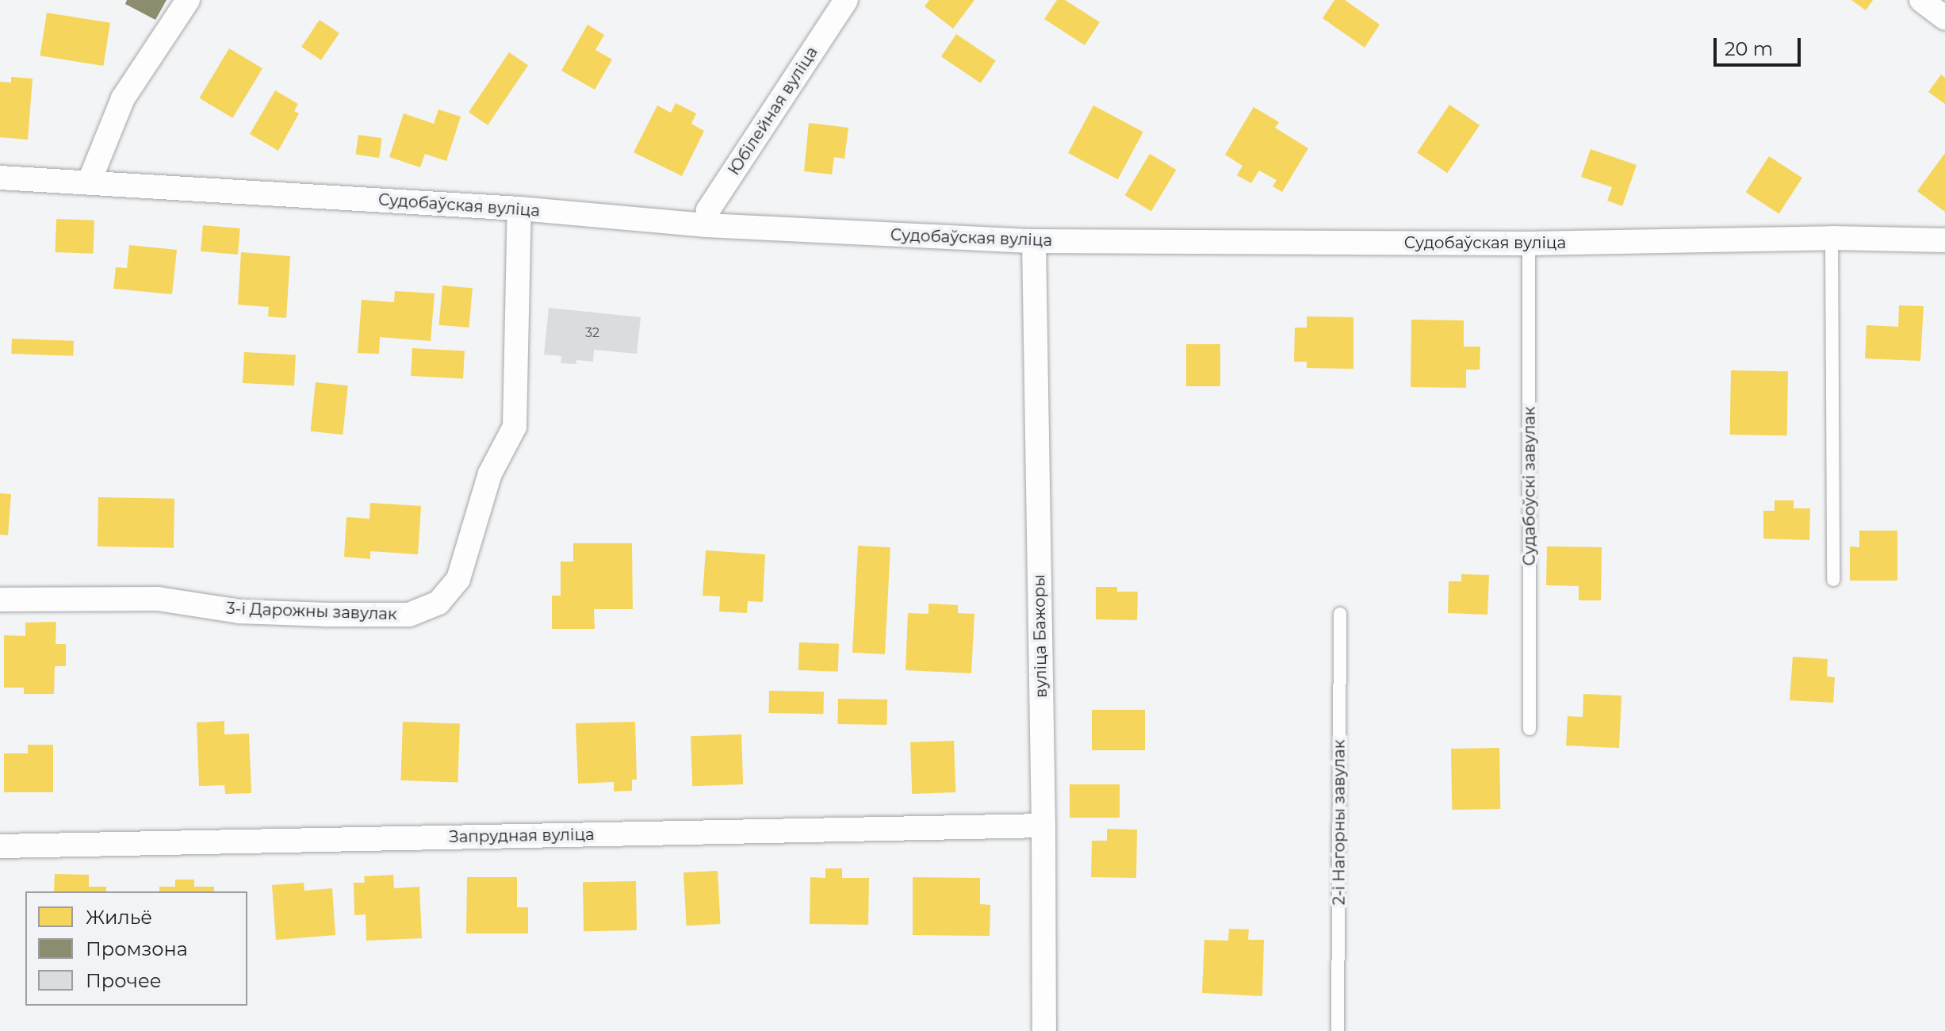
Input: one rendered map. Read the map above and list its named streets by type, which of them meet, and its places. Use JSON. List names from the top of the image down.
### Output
{
  "streets": {
    "street": [
      "Юбілейная вуліца",
      "Судобаўская вуліца",
      "3-і Дарожны завулак",
      "вуліца Бажоры",
      "Запрудная вуліца"
    ],
    "lane": ["Судабоўскі завулак", "2-і Нагорны завулак"]
  },
  "crossings": [
    ["Юбілейная вуліца", "Судобаўская вуліца"],
    ["Судобаўская вуліца", "Судабоўскі завулак"],
    ["Судобаўская вуліца", "3-і Дарожны завулак"],
    ["Судобаўская вуліца", "вуліца Бажоры"],
    ["вуліца Бажоры", "Запрудная вуліца"]
  ],
  "house_numbers": ["32"],
  "legend": ["Жильё", "Промзона", "Прочее"],
  "scale_bar": "20 m"
}
